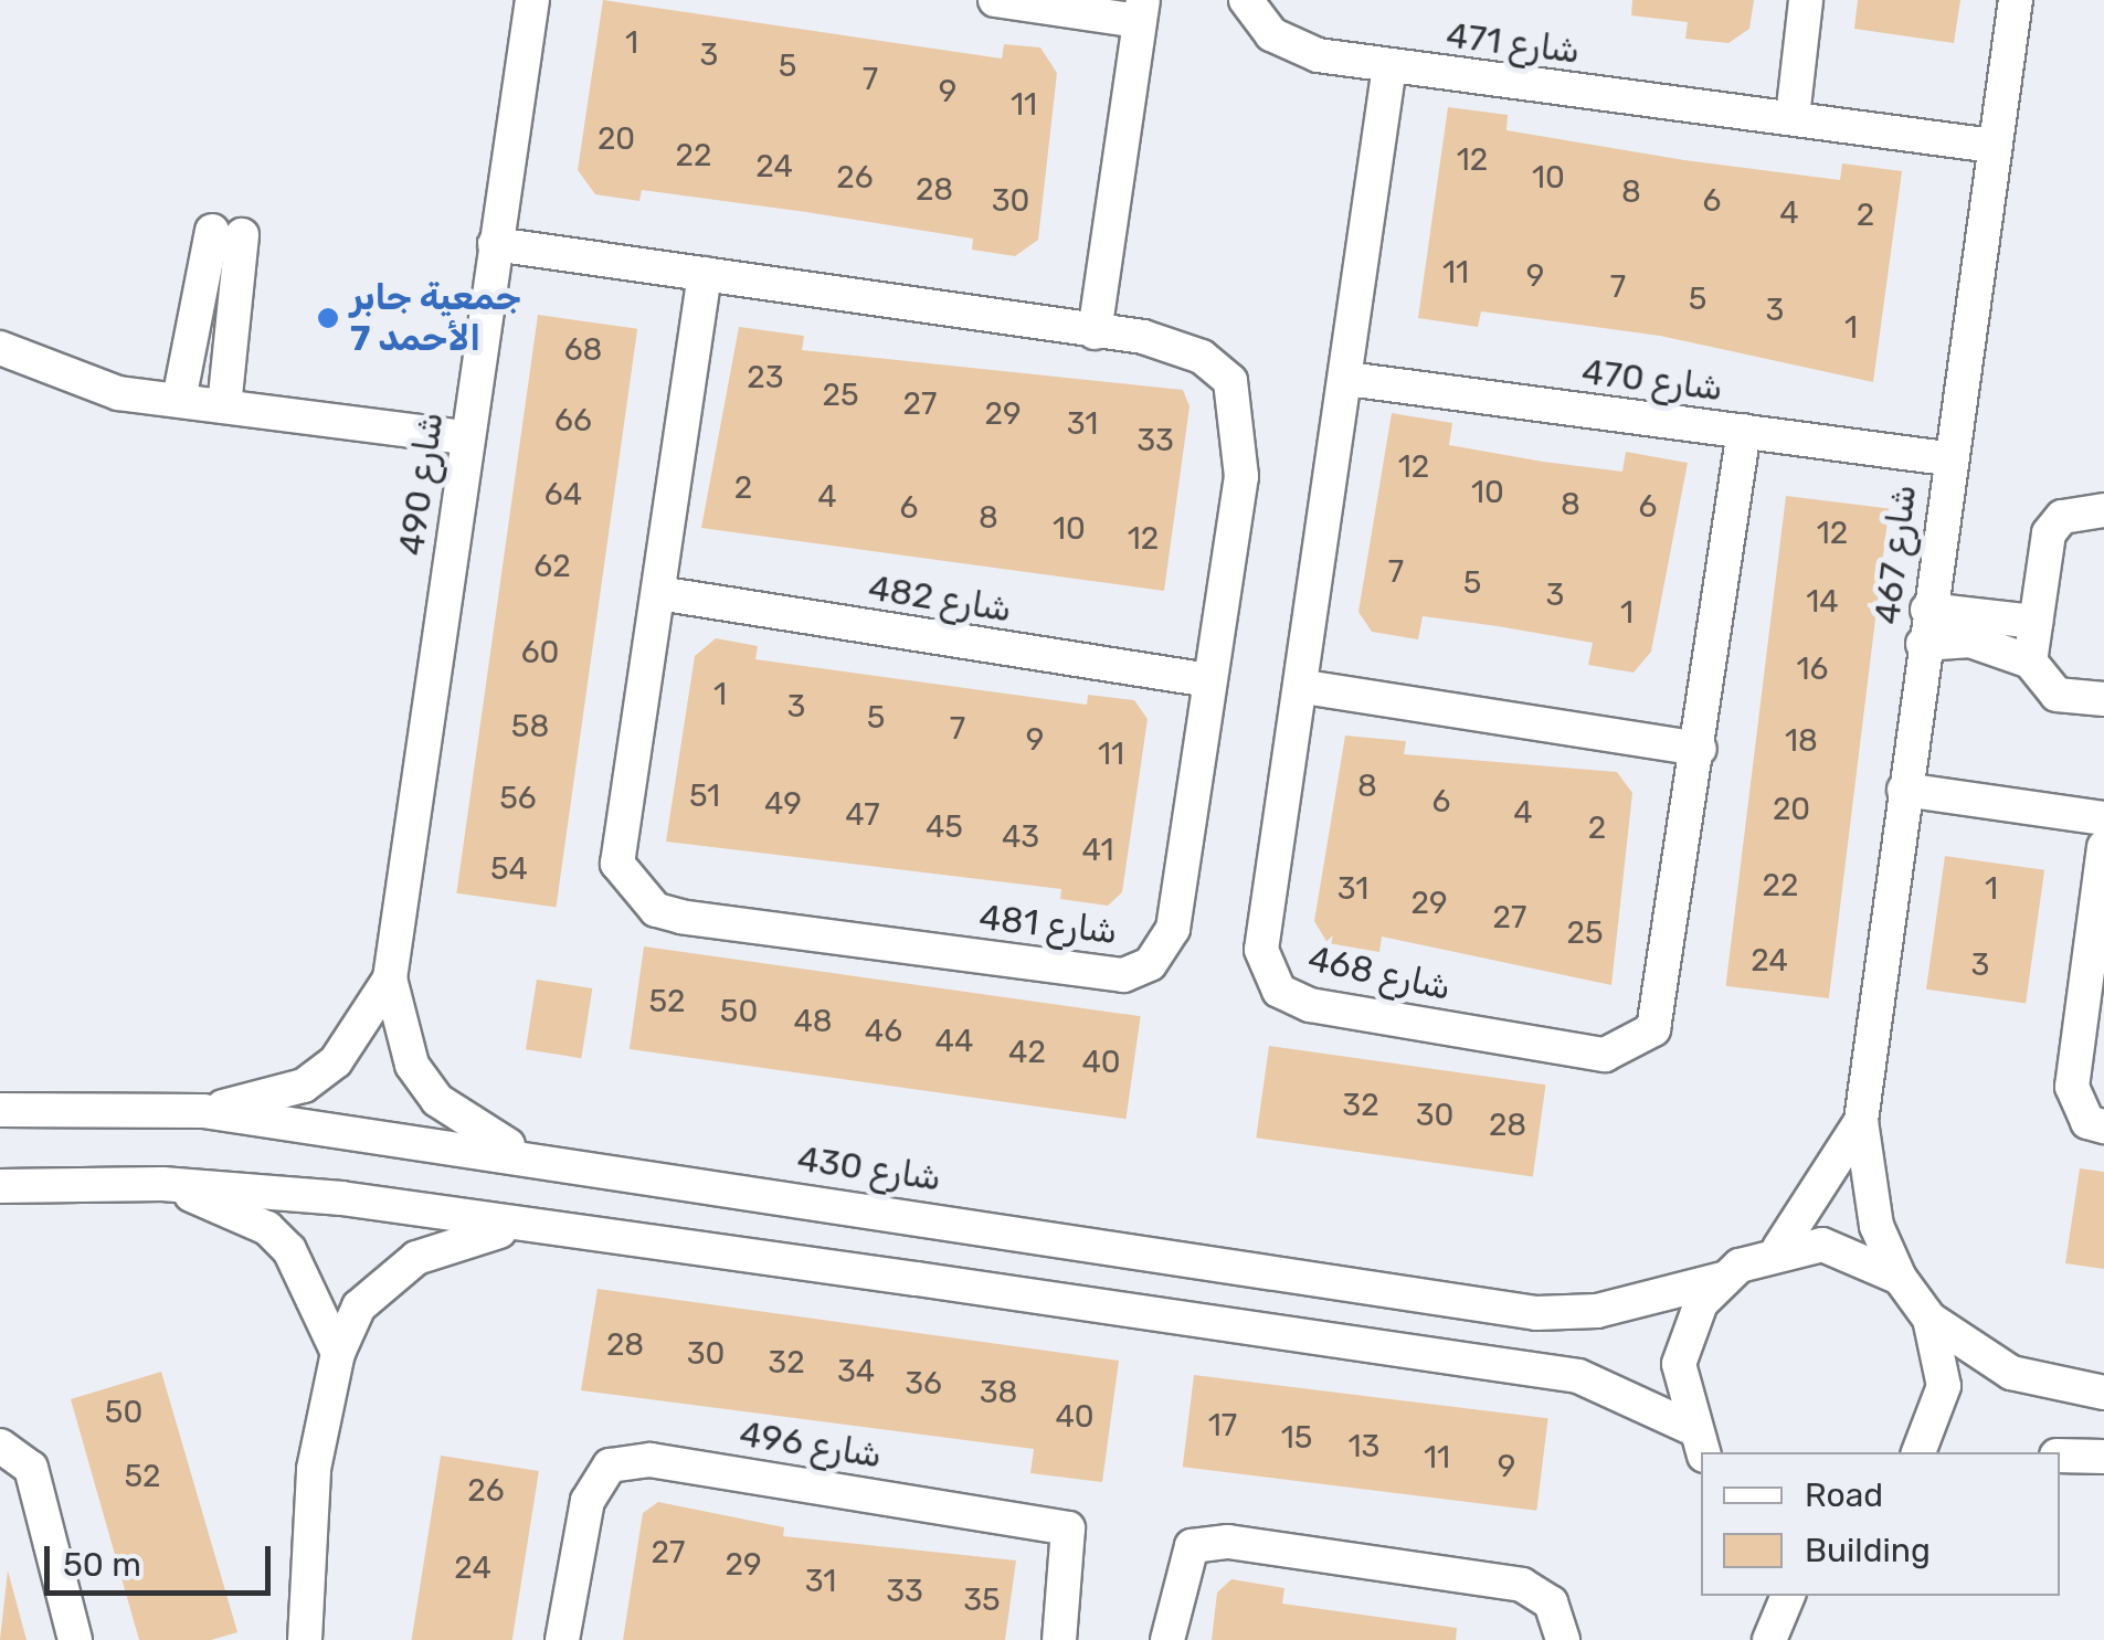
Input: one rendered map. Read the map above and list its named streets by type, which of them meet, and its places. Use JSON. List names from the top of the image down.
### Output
{
  "streets": {
    "street": [
      "شارع 471",
      "شارع 470",
      "شارع 490",
      "شارع 467",
      "شارع 482",
      "شارع 481",
      "شارع 468",
      "شارع 430",
      "شارع 496"
    ]
  },
  "crossings": [
    ["شارع 471", "شارع 467"],
    ["شارع 471", "شارع 468"],
    ["شارع 470", "شارع 467"],
    ["شارع 470", "شارع 468"],
    ["شارع 490", "شارع 481"],
    ["شارع 490", "شارع 430"],
    ["شارع 482", "شارع 481"]
  ],
  "places": ["جمعية جابر الأحمد 7"],
  "house_numbers": [
    "1",
    "3",
    "5",
    "7",
    "9",
    "11",
    "20",
    "22",
    "12",
    "24",
    "26",
    "10",
    "28",
    "8",
    "30",
    "6",
    "4",
    "2",
    "11",
    "9",
    "7",
    "5",
    "3",
    "1",
    "68",
    "23",
    "25",
    "27",
    "29",
    "66",
    "31",
    "33",
    "12",
    "2",
    "10",
    "64",
    "4",
    "8",
    "6",
    "6",
    "8",
    "10",
    "12",
    "12",
    "62",
    "7",
    "5",
    "3",
    "14",
    "1",
    "60",
    "16",
    "1",
    "3",
    "5",
    "58",
    "7",
    "9",
    "18",
    "11",
    "8",
    "51",
    "56",
    "6",
    "49",
    "20",
    "4",
    "47",
    "45",
    "2",
    "43",
    "41",
    "54",
    "22",
    "31",
    "1",
    "29",
    "27",
    "25",
    "24",
    "3",
    "52",
    "50",
    "48",
    "46",
    "44",
    "42",
    "40",
    "32",
    "30",
    "28",
    "28",
    "30",
    "32",
    "34",
    "36",
    "38",
    "50",
    "40",
    "17",
    "15",
    "13",
    "11",
    "9",
    "52",
    "26",
    "27",
    "29",
    "24",
    "31",
    "33",
    "35"
  ],
  "legend": ["Road", "Building"],
  "scale_bar": "50 m"
}
